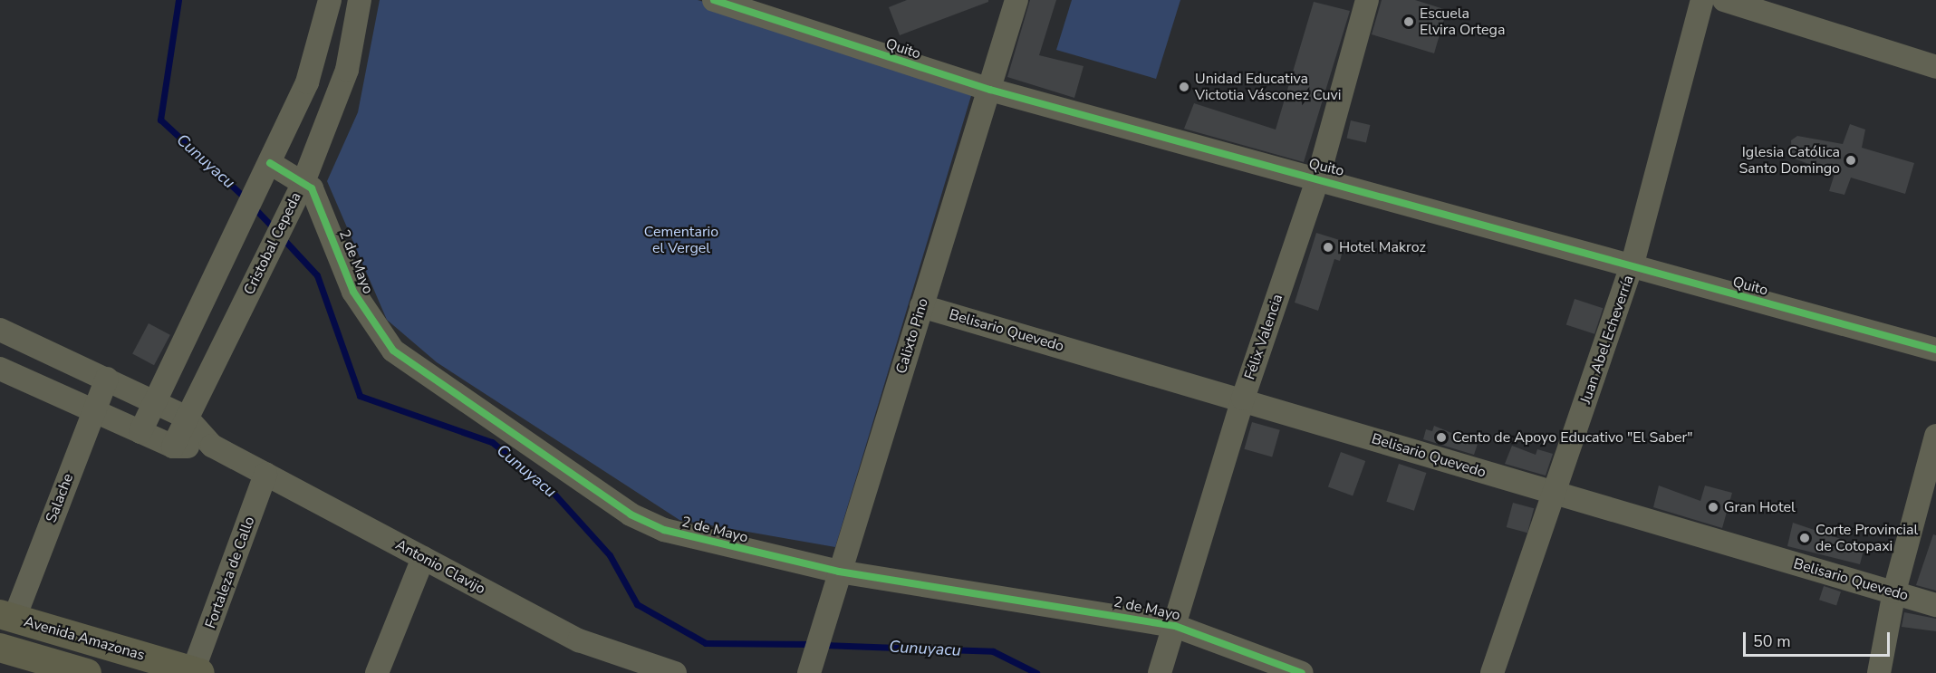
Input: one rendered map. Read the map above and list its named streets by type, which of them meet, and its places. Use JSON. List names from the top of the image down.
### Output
{
  "streets": {
    "main road": ["Avenida Amazonas"],
    "street": [
      "Quito",
      "Cristobal Cepeda",
      "2 de Mayo",
      "Belisario Quevedo",
      "Calixto Pino",
      "Félix Valencia",
      "Juan Abel Echeverría",
      "Salache",
      "Antonio Clavijo",
      "Fortaleza de Callo"
    ]
  },
  "crossings": [
    ["Quito", "Calixto Pino"],
    ["Quito", "Félix Valencia"],
    ["Quito", "Juan Abel Echeverría"],
    ["Cristobal Cepeda", "2 de Mayo"],
    ["Cristobal Cepeda", "Antonio Clavijo"],
    ["2 de Mayo", "Calixto Pino"],
    ["2 de Mayo", "Félix Valencia"],
    ["Belisario Quevedo", "Calixto Pino"],
    ["Belisario Quevedo", "Félix Valencia"],
    ["Belisario Quevedo", "Juan Abel Echeverría"],
    ["Salache", "Antonio Clavijo"],
    ["Salache", "Avenida Amazonas"],
    ["Antonio Clavijo", "Fortaleza de Callo"],
    ["Fortaleza de Callo", "Avenida Amazonas"]
  ],
  "water": ["Cunuyacu"],
  "parks": ["Cementario el Vergel"],
  "places": [
    "Escuela Elvira Ortega",
    "Unidad Educativa Victotia Vásconez Cuvi",
    "Iglesia Católica Santo Domingo",
    "Hotel Makroz",
    "Cento de Apoyo Educativo \"El Saber\"",
    "Gran Hotel",
    "Corte Provincial de Cotopaxi"
  ],
  "scale_bar": "50 m"
}
